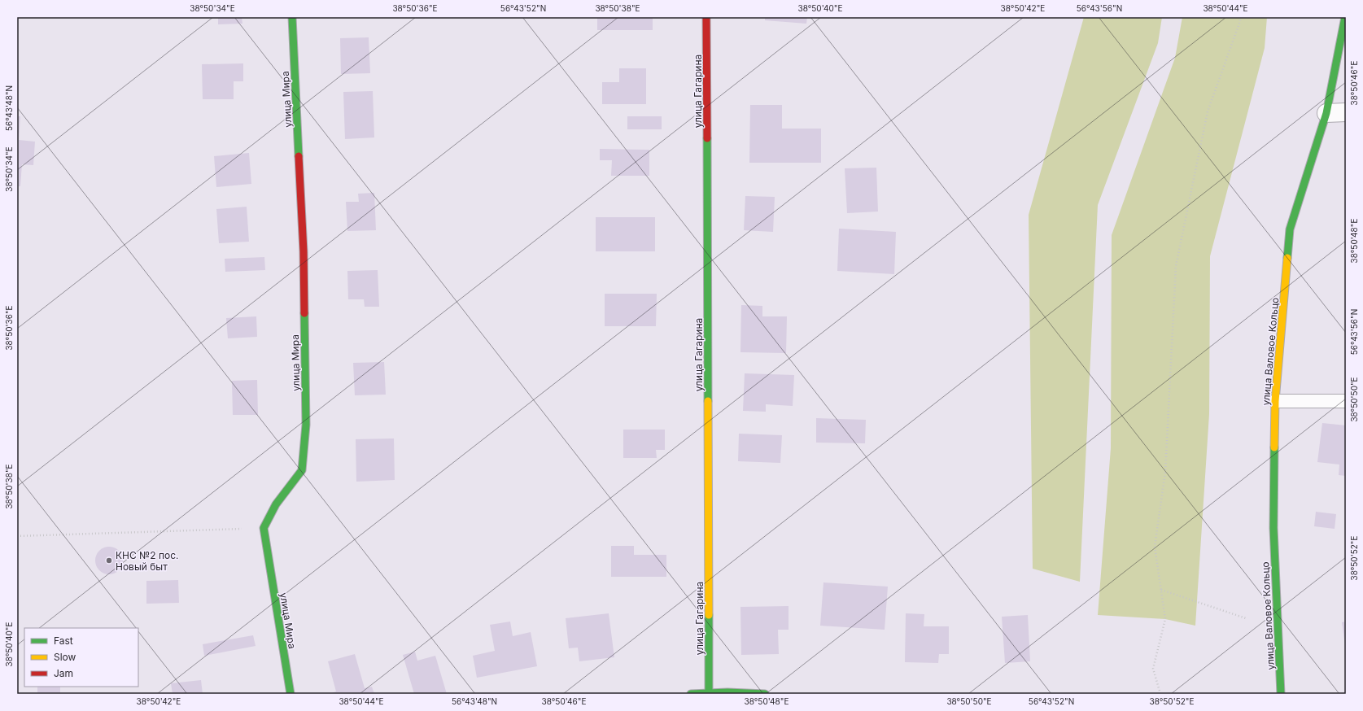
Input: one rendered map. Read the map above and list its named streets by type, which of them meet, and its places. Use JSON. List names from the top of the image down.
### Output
{
  "streets": {
    "street": ["улица Гагарина", "улица Мира", "улица Валовое Кольцо"]
  },
  "places": ["КНС №2 пос. Новый быт"],
  "legend": ["Fast", "Slow", "Jam"],
  "coordinates": [
    "38°50'34\"E",
    "38°50'36\"E",
    "56°43'52\"N",
    "38°50'38\"E",
    "38°50'40\"E",
    "38°50'42\"E",
    "56°43'56\"N",
    "38°50'44\"E",
    "38°50'46\"E",
    "56°43'48\"N",
    "38°50'48\"E",
    "38°50'50\"E",
    "38°50'52\"E"
  ]
}
